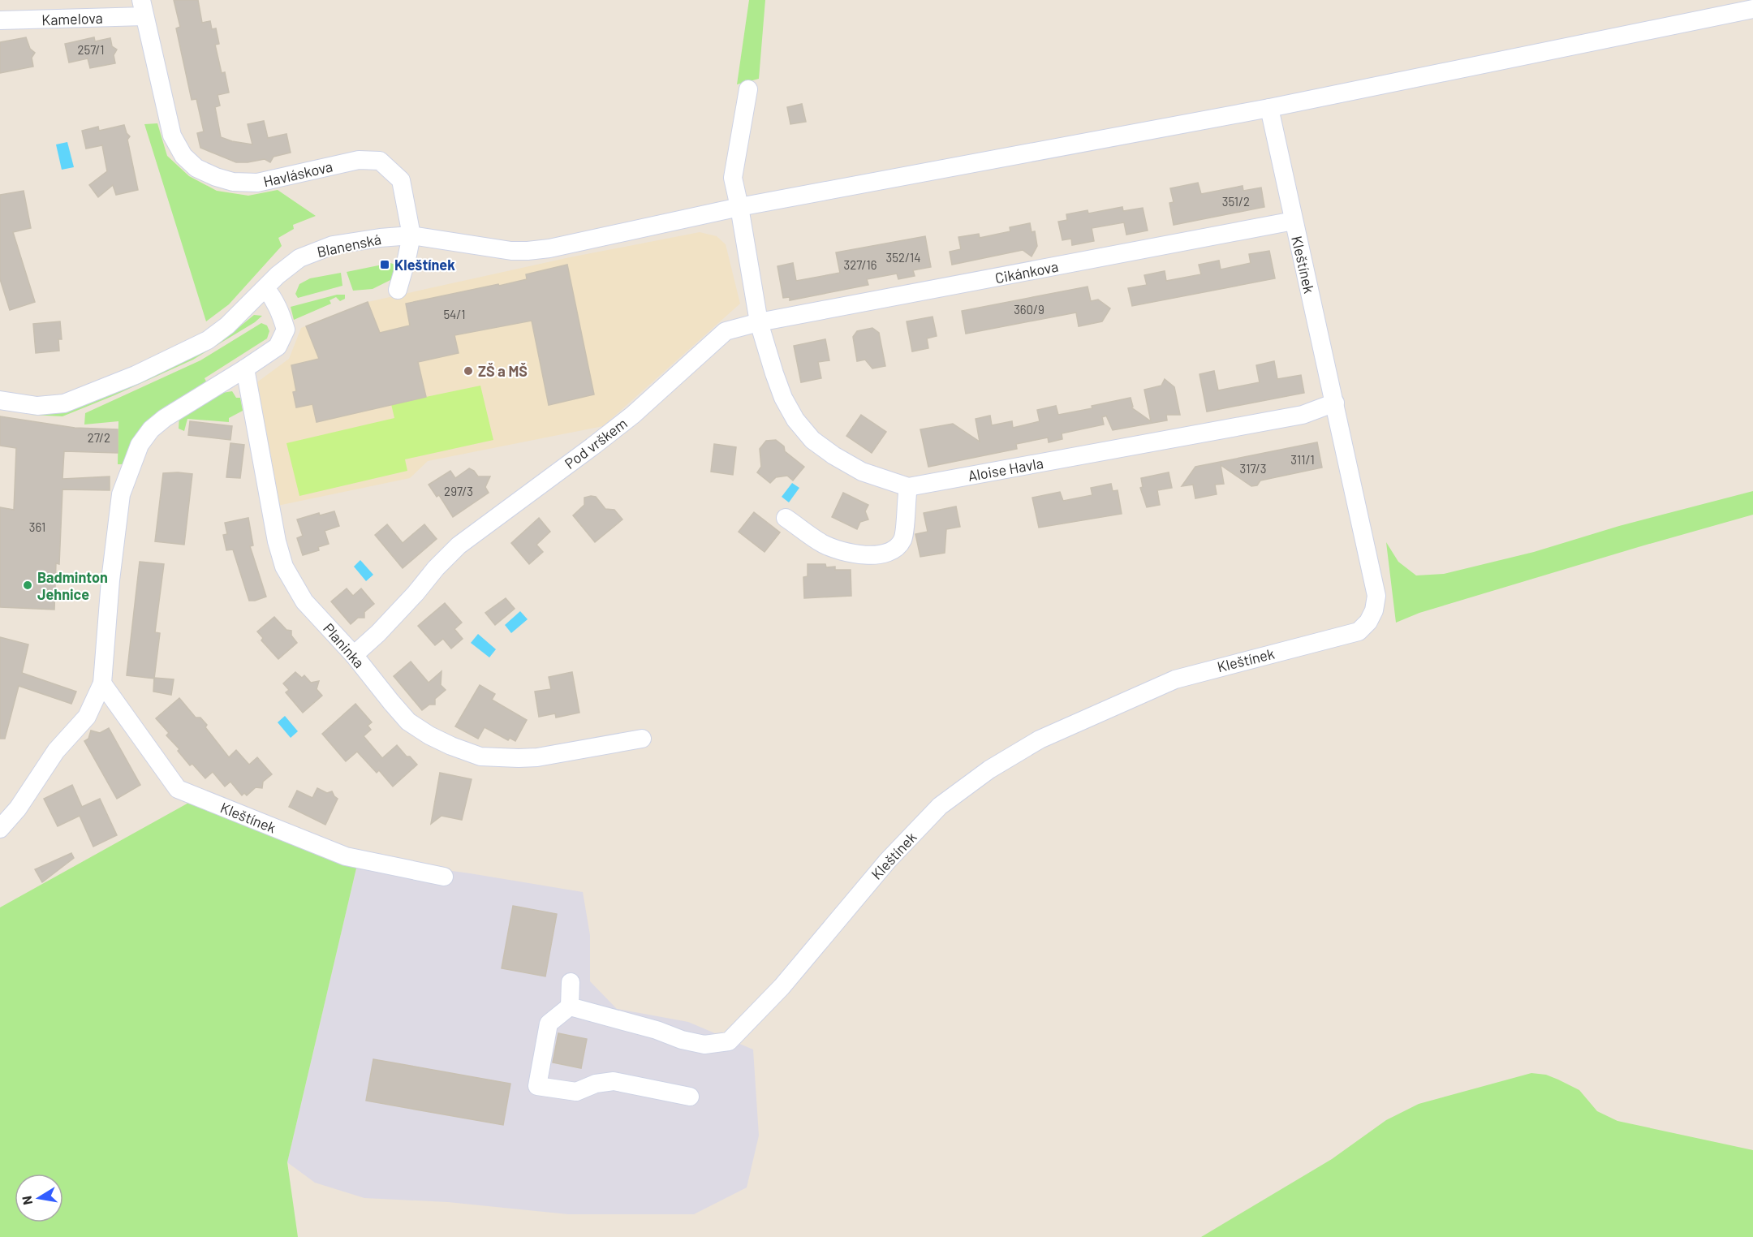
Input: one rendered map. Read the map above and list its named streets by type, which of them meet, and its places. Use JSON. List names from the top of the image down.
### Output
{
  "streets": {
    "street": [
      "Kamelova",
      "Havláskova",
      "Blanenská",
      "Kleštínek",
      "Cikánkova",
      "Pod vrškem",
      "Aloise Havla",
      "Planinka"
    ]
  },
  "crossings": [
    ["Kamelova", "Havláskova"],
    ["Havláskova", "Blanenská"],
    ["Blanenská", "Kleštínek"],
    ["Kleštínek", "Cikánkova"],
    ["Kleštínek", "Aloise Havla"],
    ["Cikánkova", "Pod vrškem"],
    ["Cikánkova", "Aloise Havla"],
    ["Pod vrškem", "Aloise Havla"],
    ["Pod vrškem", "Planinka"]
  ],
  "places": {
    "transit": ["Kleštínek"],
    "other": ["ZŠ a MŠ", "Badminton Jehnice"]
  },
  "house_numbers": [
    "257/1",
    "351/2",
    "352/14",
    "327/16",
    "360/9",
    "54/1",
    "27/2",
    "311/1",
    "317/3",
    "297/3",
    "361"
  ],
  "north": "left"
}
